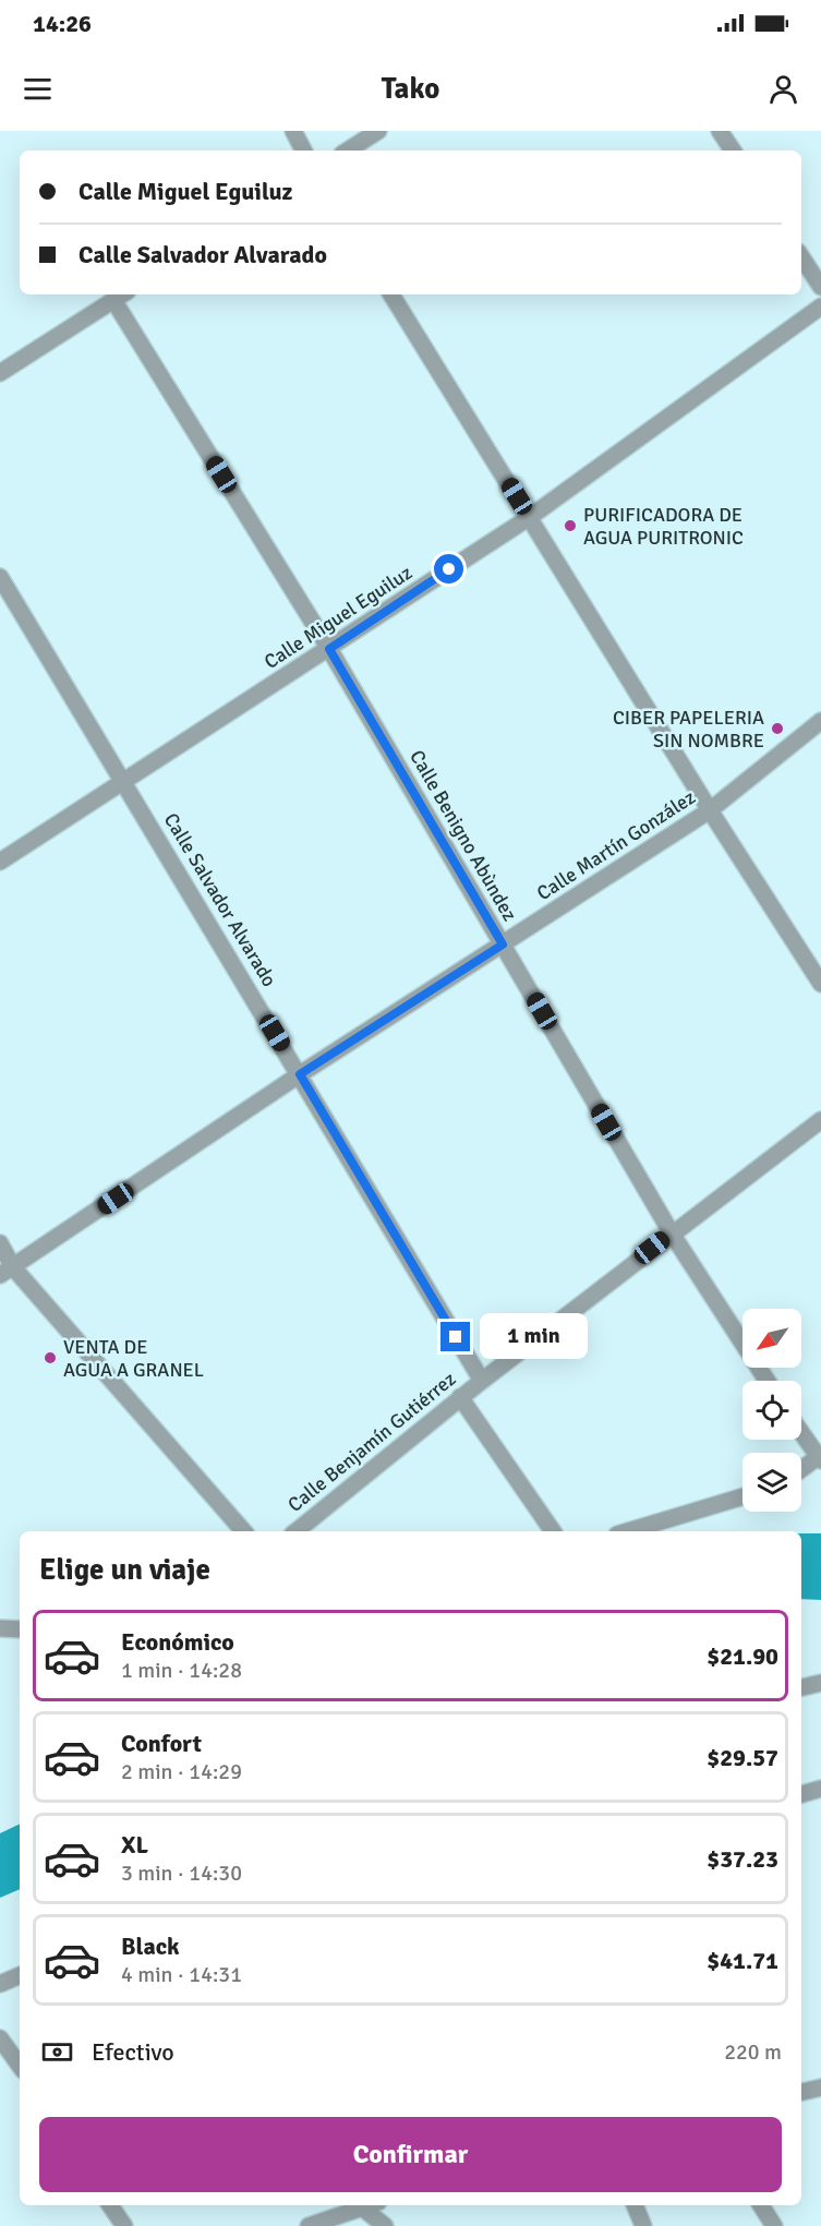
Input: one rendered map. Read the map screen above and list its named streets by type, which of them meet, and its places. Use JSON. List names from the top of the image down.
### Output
{
  "streets": {
    "street": [
      "Calle Miguel Eguiluz",
      "Calle Benigno Abùndez",
      "Calle Martín González",
      "Calle Salvador Alvarado",
      "Calle Benjamín Gutiérrez"
    ]
  },
  "crossings": [
    ["Calle Miguel Eguiluz", "Calle Benigno Abùndez"],
    ["Calle Miguel Eguiluz", "Calle Salvador Alvarado"],
    ["Calle Benigno Abùndez", "Calle Martín González"],
    ["Calle Benigno Abùndez", "Calle Benjamín Gutiérrez"],
    ["Calle Martín González", "Calle Salvador Alvarado"],
    ["Calle Salvador Alvarado", "Calle Benjamín Gutiérrez"]
  ],
  "places": ["PURIFICADORA DE AGUA PURITRONIC", "CIBER PAPELERIA SIN NOMBRE", "VENTA DE AGUA A GRANEL"],
  "north": "bottom left",
  "page": {
    "status": "14:26",
    "header": "Tako",
    "banner": ["Calle Miguel Eguiluz", "Calle Salvador Alvarado"],
    "bubble": "1 min",
    "heading": "Elige un viaje",
    "list": [
      {
        "name": "Económico",
        "note": "1 min · 14:28",
        "value": "$21.90"
      },
      {
        "name": "Confort",
        "note": "2 min · 14:29",
        "value": "$29.57"
      },
      {
        "name": "XL",
        "note": "3 min · 14:30",
        "value": "$37.23"
      },
      {
        "name": "Black",
        "note": "4 min · 14:31",
        "value": "$41.71"
      }
    ],
    "pay": ["Efectivo", "220 m"],
    "buttons": "Confirmar"
  }
}
